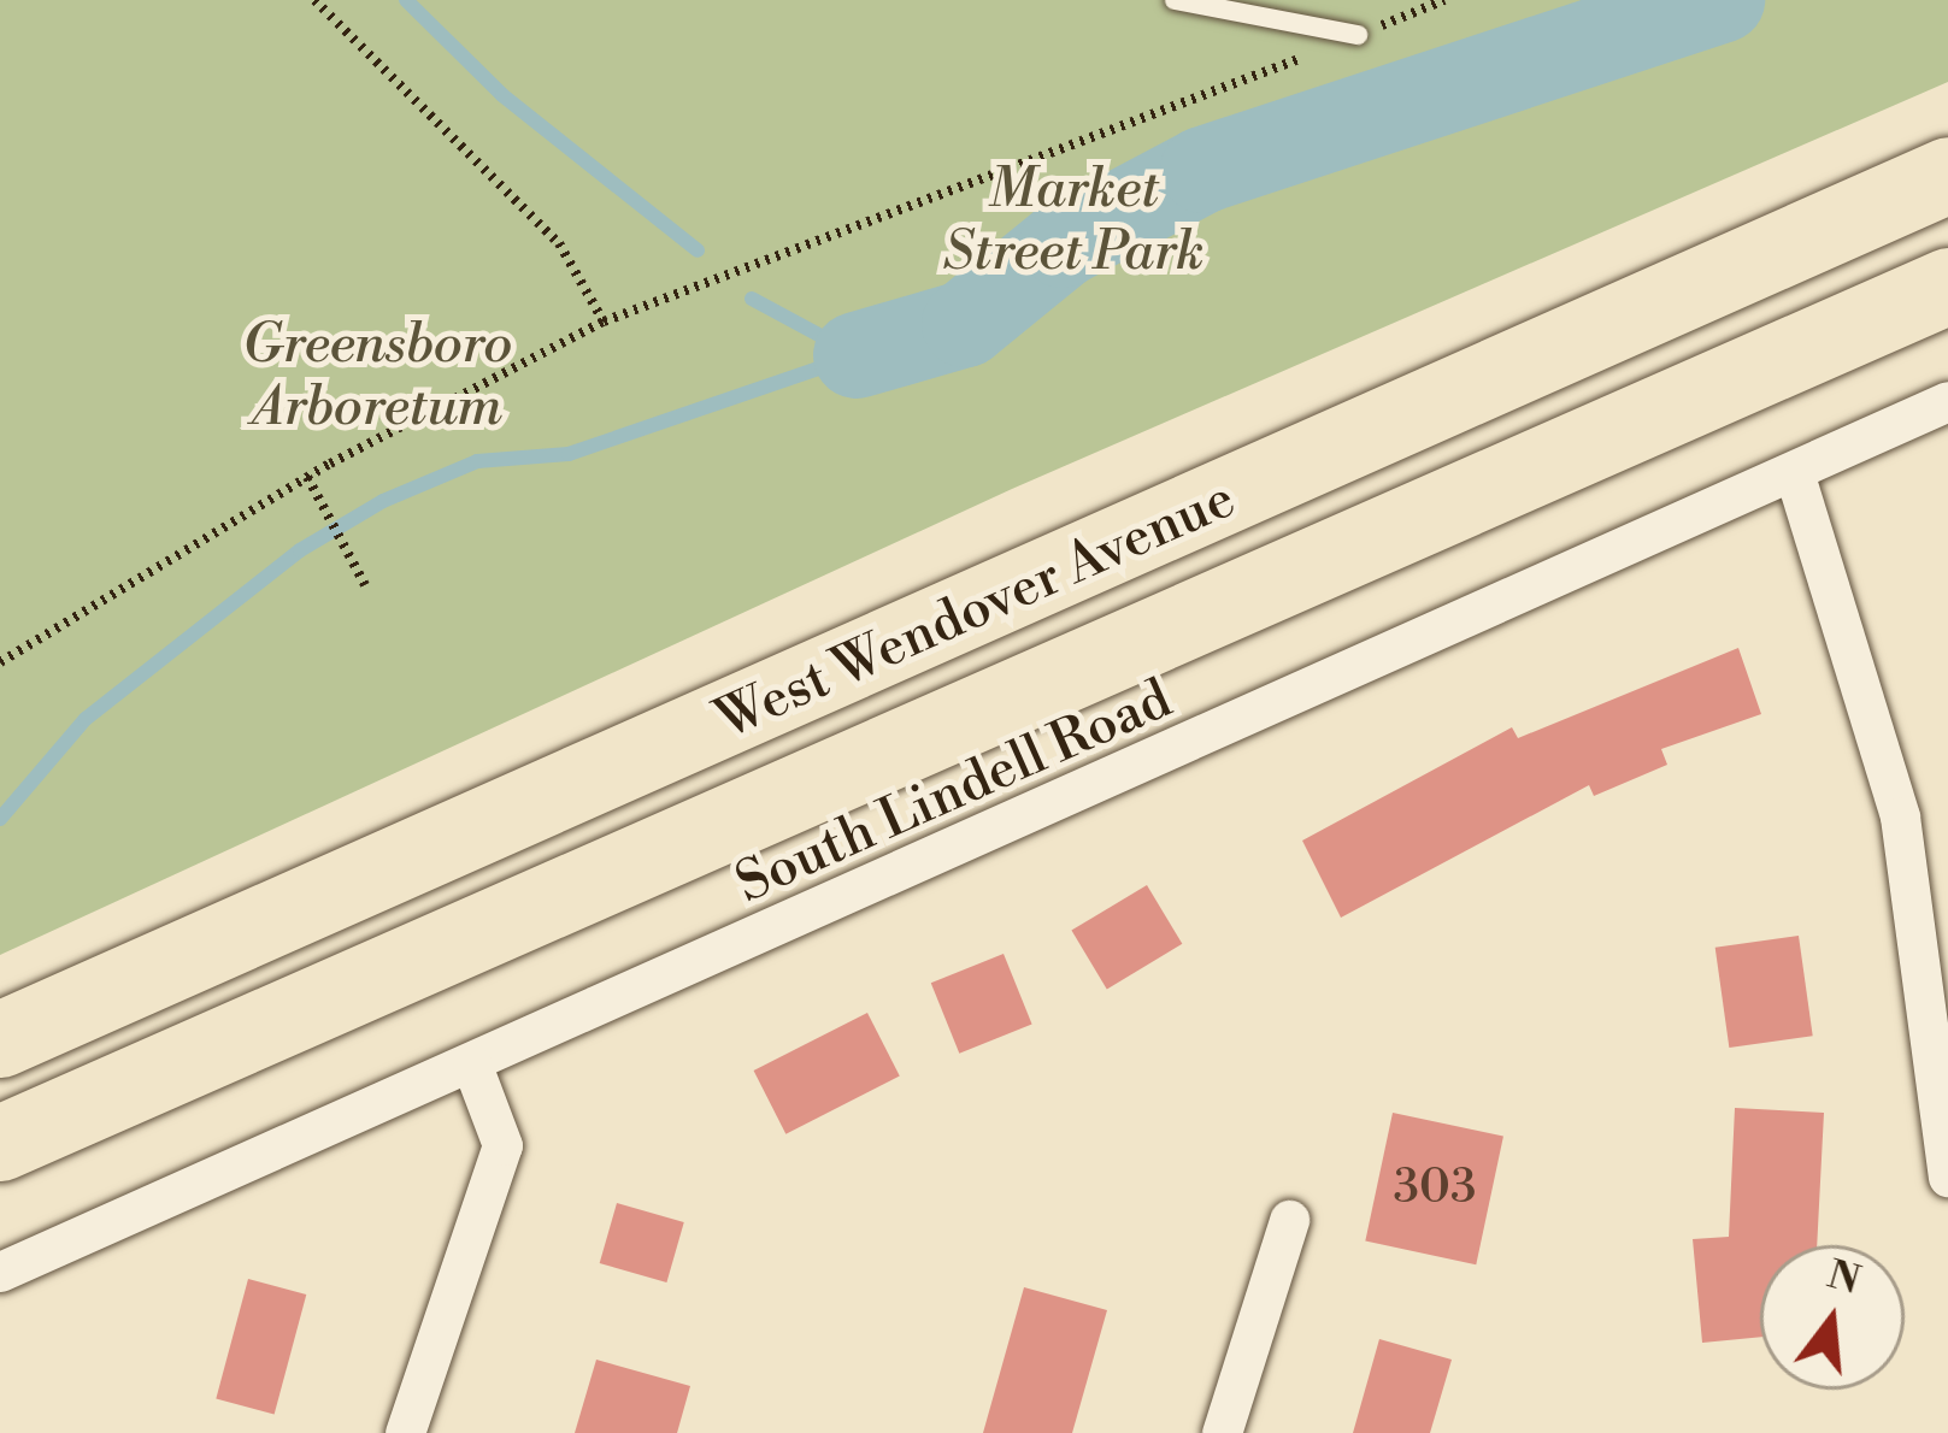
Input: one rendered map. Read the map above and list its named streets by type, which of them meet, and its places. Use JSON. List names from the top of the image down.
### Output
{
  "streets": {
    "highway": ["West Wendover Avenue"],
    "street": ["South Lindell Road"]
  },
  "parks": ["Market Street Park", "Greensboro Arboretum"],
  "house_numbers": ["303"],
  "north": "top"
}
